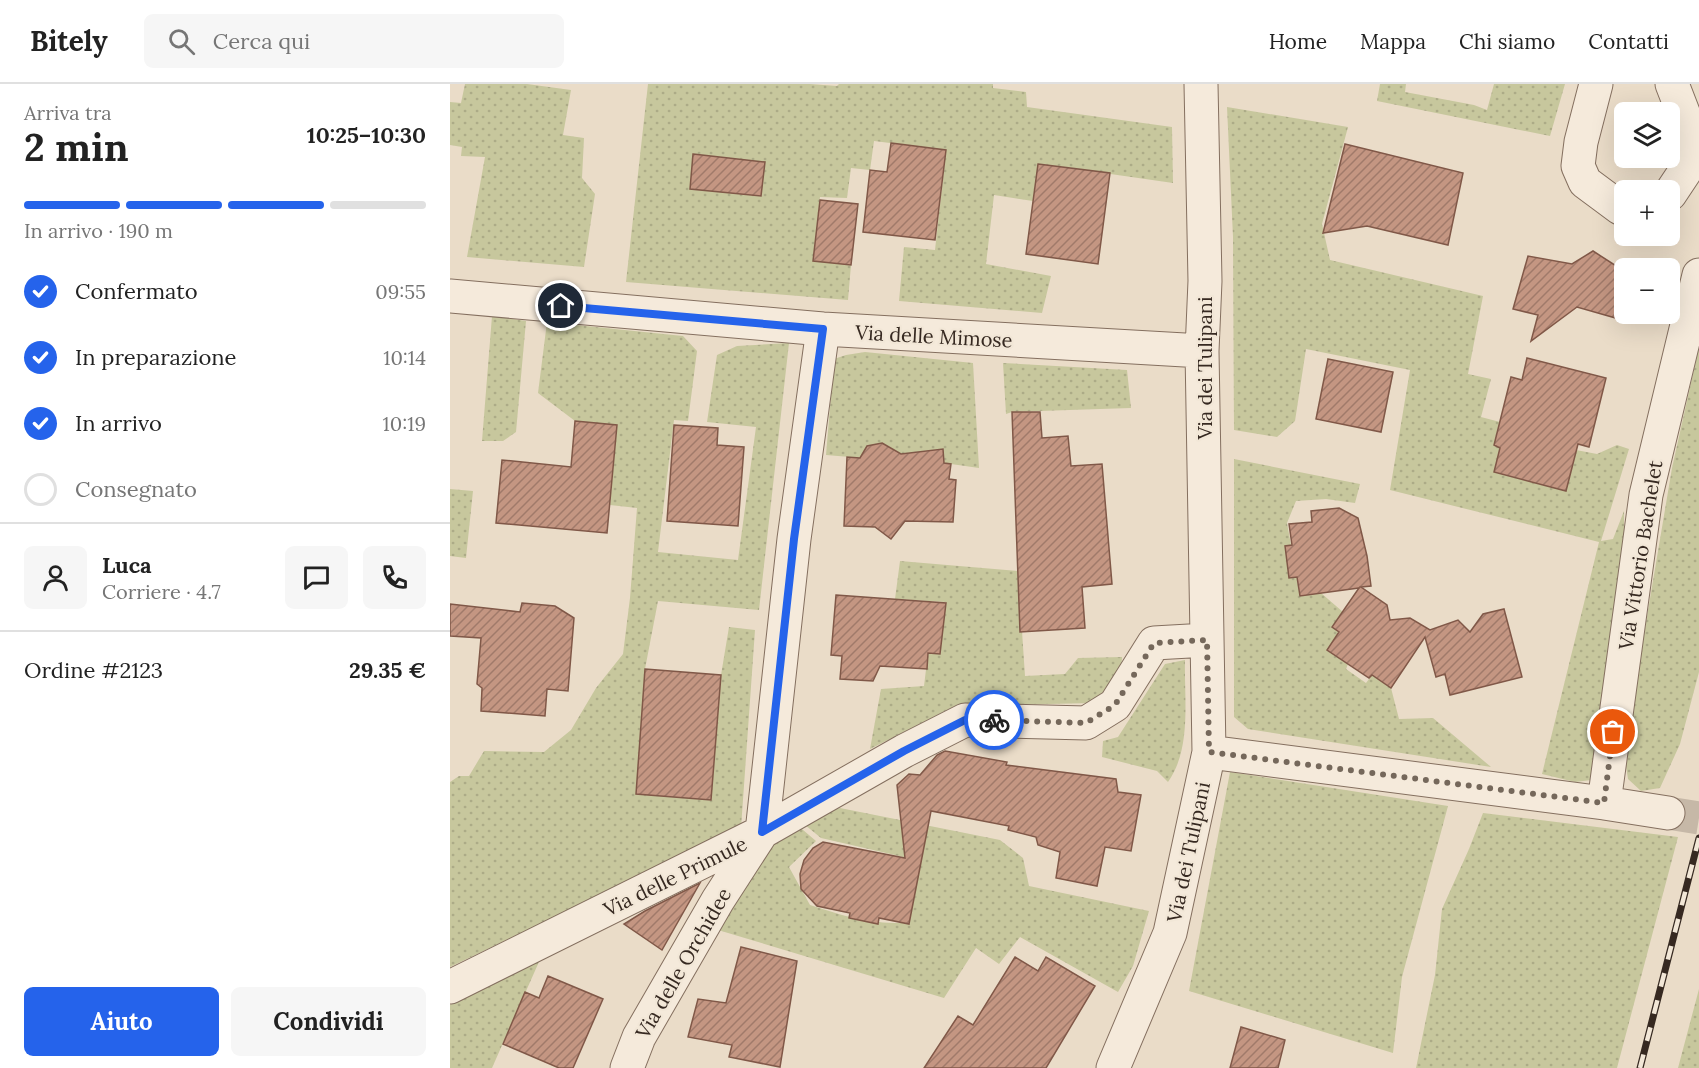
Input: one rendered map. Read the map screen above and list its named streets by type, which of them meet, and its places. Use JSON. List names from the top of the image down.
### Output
{
  "streets": {
    "street": [
      "Via delle Mimose",
      "Via dei Tulipani",
      "Via Vittorio Bachelet",
      "Via delle Primule",
      "Via delle Orchidee"
    ]
  },
  "crossings": [
    ["Via delle Mimose", "Via dei Tulipani"],
    ["Via delle Mimose", "Via delle Orchidee"],
    ["Via dei Tulipani", "Via delle Primule"],
    ["Via delle Primule", "Via delle Orchidee"]
  ],
  "page": {
    "header": "Bitely",
    "search": "Cerca qui",
    "nav": [
      "Home",
      "Mappa",
      "Chi siamo",
      "Contatti"
    ],
    "heading": ["2 min", "Arriva tra", "10:25–10:30"],
    "panel": [
      "Luca",
      "Corriere · 4.7",
      "Ordine #2123",
      "29.35 €"
    ],
    "map_buttons": ["+", "−"],
    "bar": "In arrivo · 190 m",
    "list": [
      ["Confermato", "09:55"],
      ["In preparazione", "10:14"],
      ["In arrivo", "10:19"],
      "Consegnato"
    ],
    "buttons": ["Aiuto", "Condividi"]
  }
}
